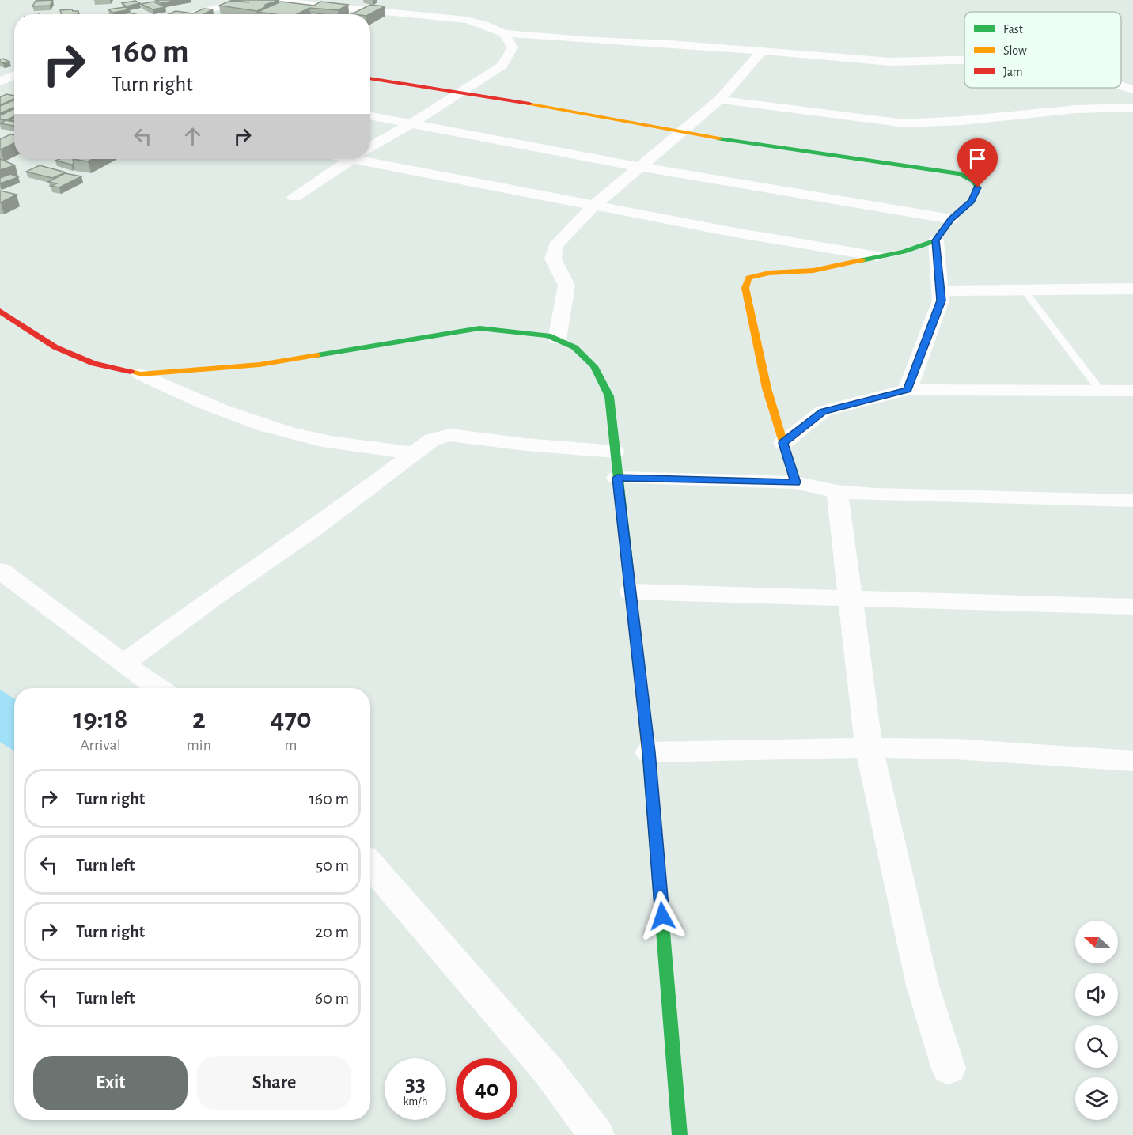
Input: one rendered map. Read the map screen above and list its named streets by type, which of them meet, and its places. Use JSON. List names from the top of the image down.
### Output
{
  "legend": ["Fast", "Slow", "Jam"],
  "north": "left",
  "page": {
    "turn": ["160 m", "Turn right"],
    "eta": [
      "19:18",
      "Arrival",
      "2",
      "min",
      "470",
      "m"
    ],
    "list": [
      {
        "name": "Turn right",
        "value": "160 m"
      },
      {
        "name": "Turn left",
        "value": "50 m"
      },
      {
        "name": "Turn right",
        "value": "20 m"
      },
      {
        "name": "Turn left",
        "value": "60 m"
      }
    ],
    "buttons": ["Exit", "Share"],
    "speed": "33 km/h",
    "limit": "40"
  }
}
